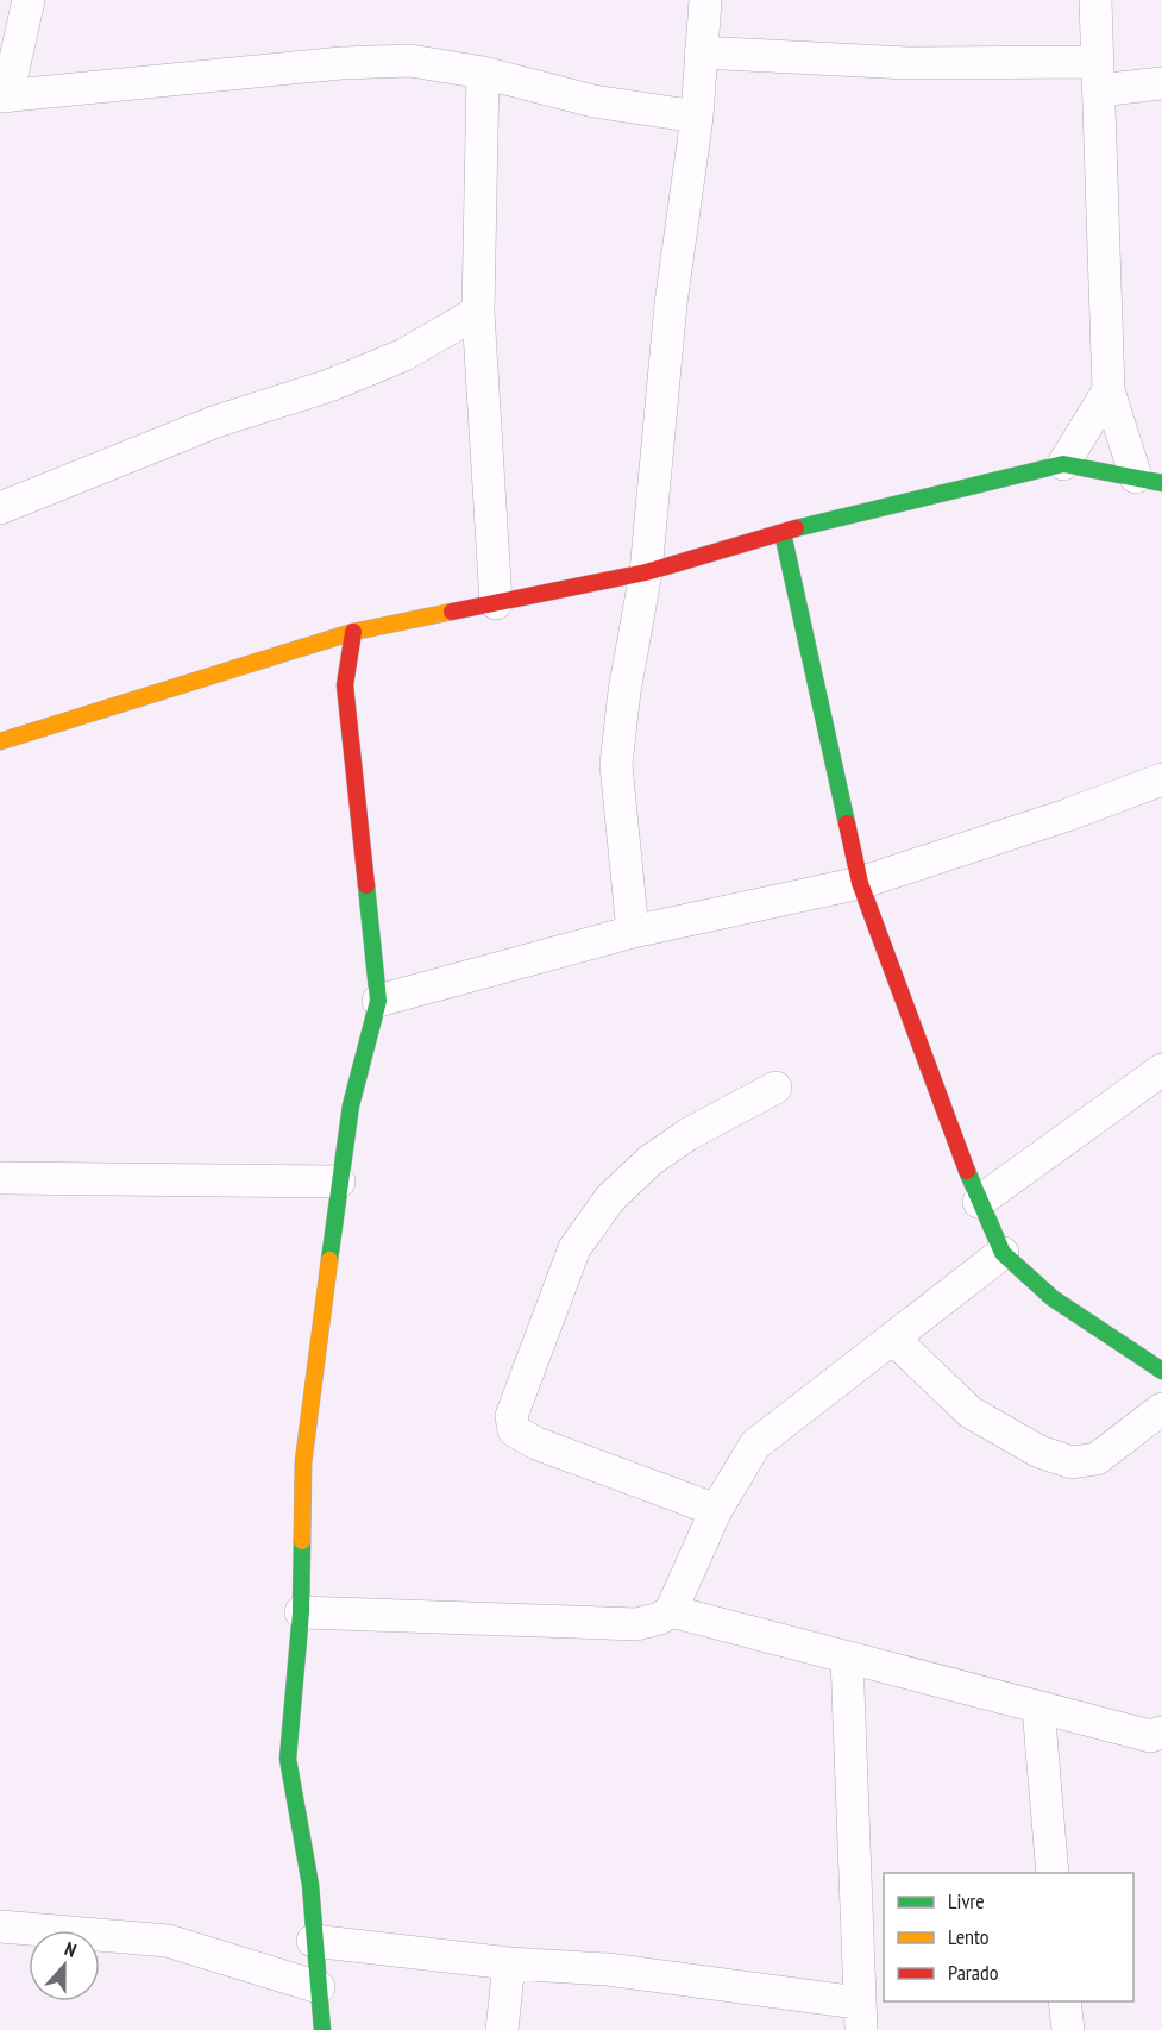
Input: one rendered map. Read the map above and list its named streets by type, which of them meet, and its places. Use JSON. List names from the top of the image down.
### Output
{
  "legend": ["Livre", "Lento", "Parado"],
  "north": "top"
}
